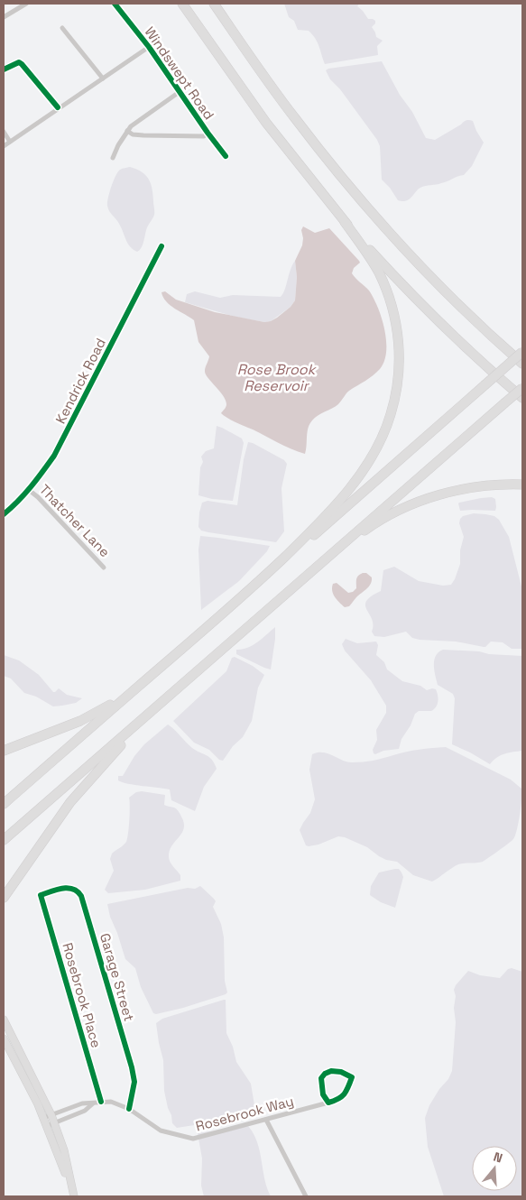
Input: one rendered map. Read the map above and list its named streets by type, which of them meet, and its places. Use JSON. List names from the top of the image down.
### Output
{
  "streets": {
    "street": [
      "Windswept Road",
      "Kendrick Road",
      "Thatcher Lane",
      "Garage Street",
      "Rosebrook Place",
      "Rosebrook Way"
    ]
  },
  "crossings": [
    ["Kendrick Road", "Thatcher Lane"],
    ["Garage Street", "Rosebrook Place"],
    ["Garage Street", "Rosebrook Way"],
    ["Rosebrook Place", "Rosebrook Way"]
  ],
  "water": ["Rose Brook Reservoir"],
  "north": "top"
}
